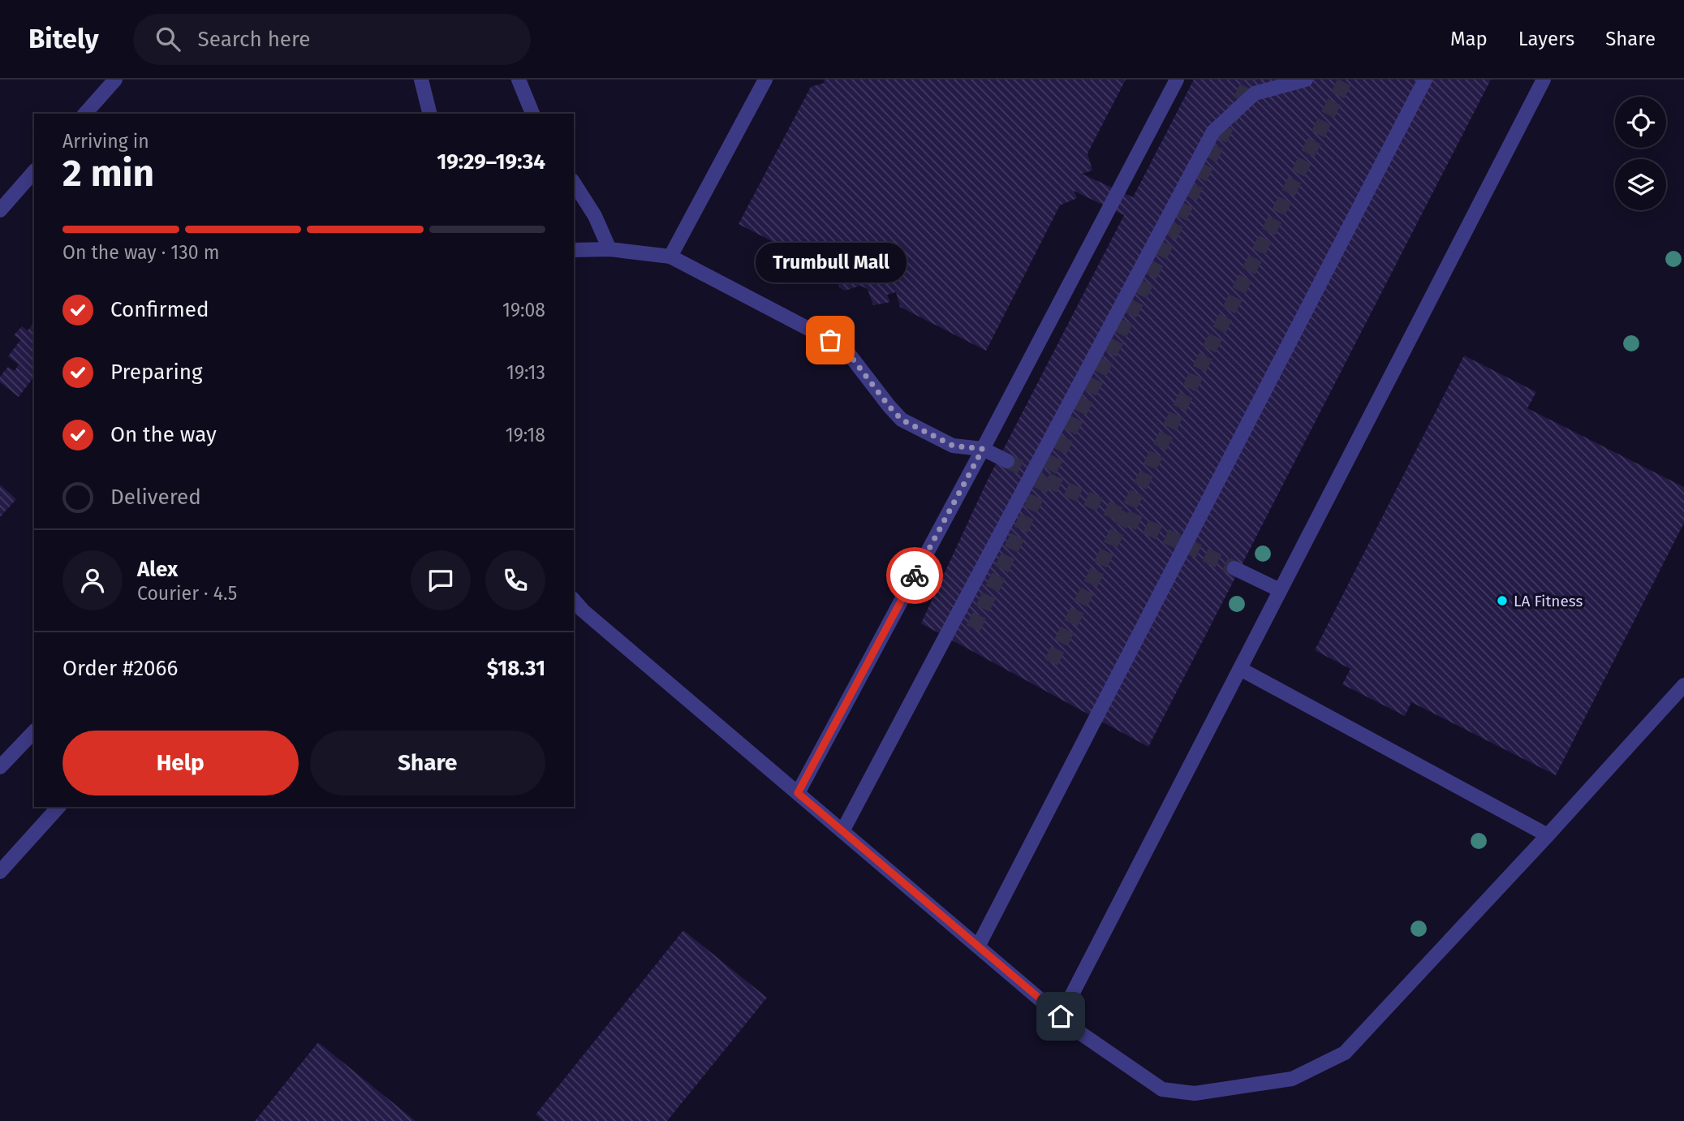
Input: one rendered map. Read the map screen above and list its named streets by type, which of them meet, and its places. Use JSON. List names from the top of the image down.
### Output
{
  "places": ["Trumbull Mall", "LA Fitness"],
  "page": {
    "header": "Bitely",
    "search": "Search here",
    "nav": ["Map", "Layers", "Share"],
    "heading": ["2 min", "Arriving in", "19:29–19:34"],
    "panel": [
      "Alex",
      "Courier · 4.5",
      "Order #2066",
      "$18.31"
    ],
    "bar": "On the way · 130 m",
    "bubble": "Trumbull Mall",
    "list": [
      ["Confirmed", "19:08"],
      ["Preparing", "19:13"],
      ["On the way", "19:18"],
      "Delivered"
    ],
    "buttons": ["Help", "Share"]
  }
}
